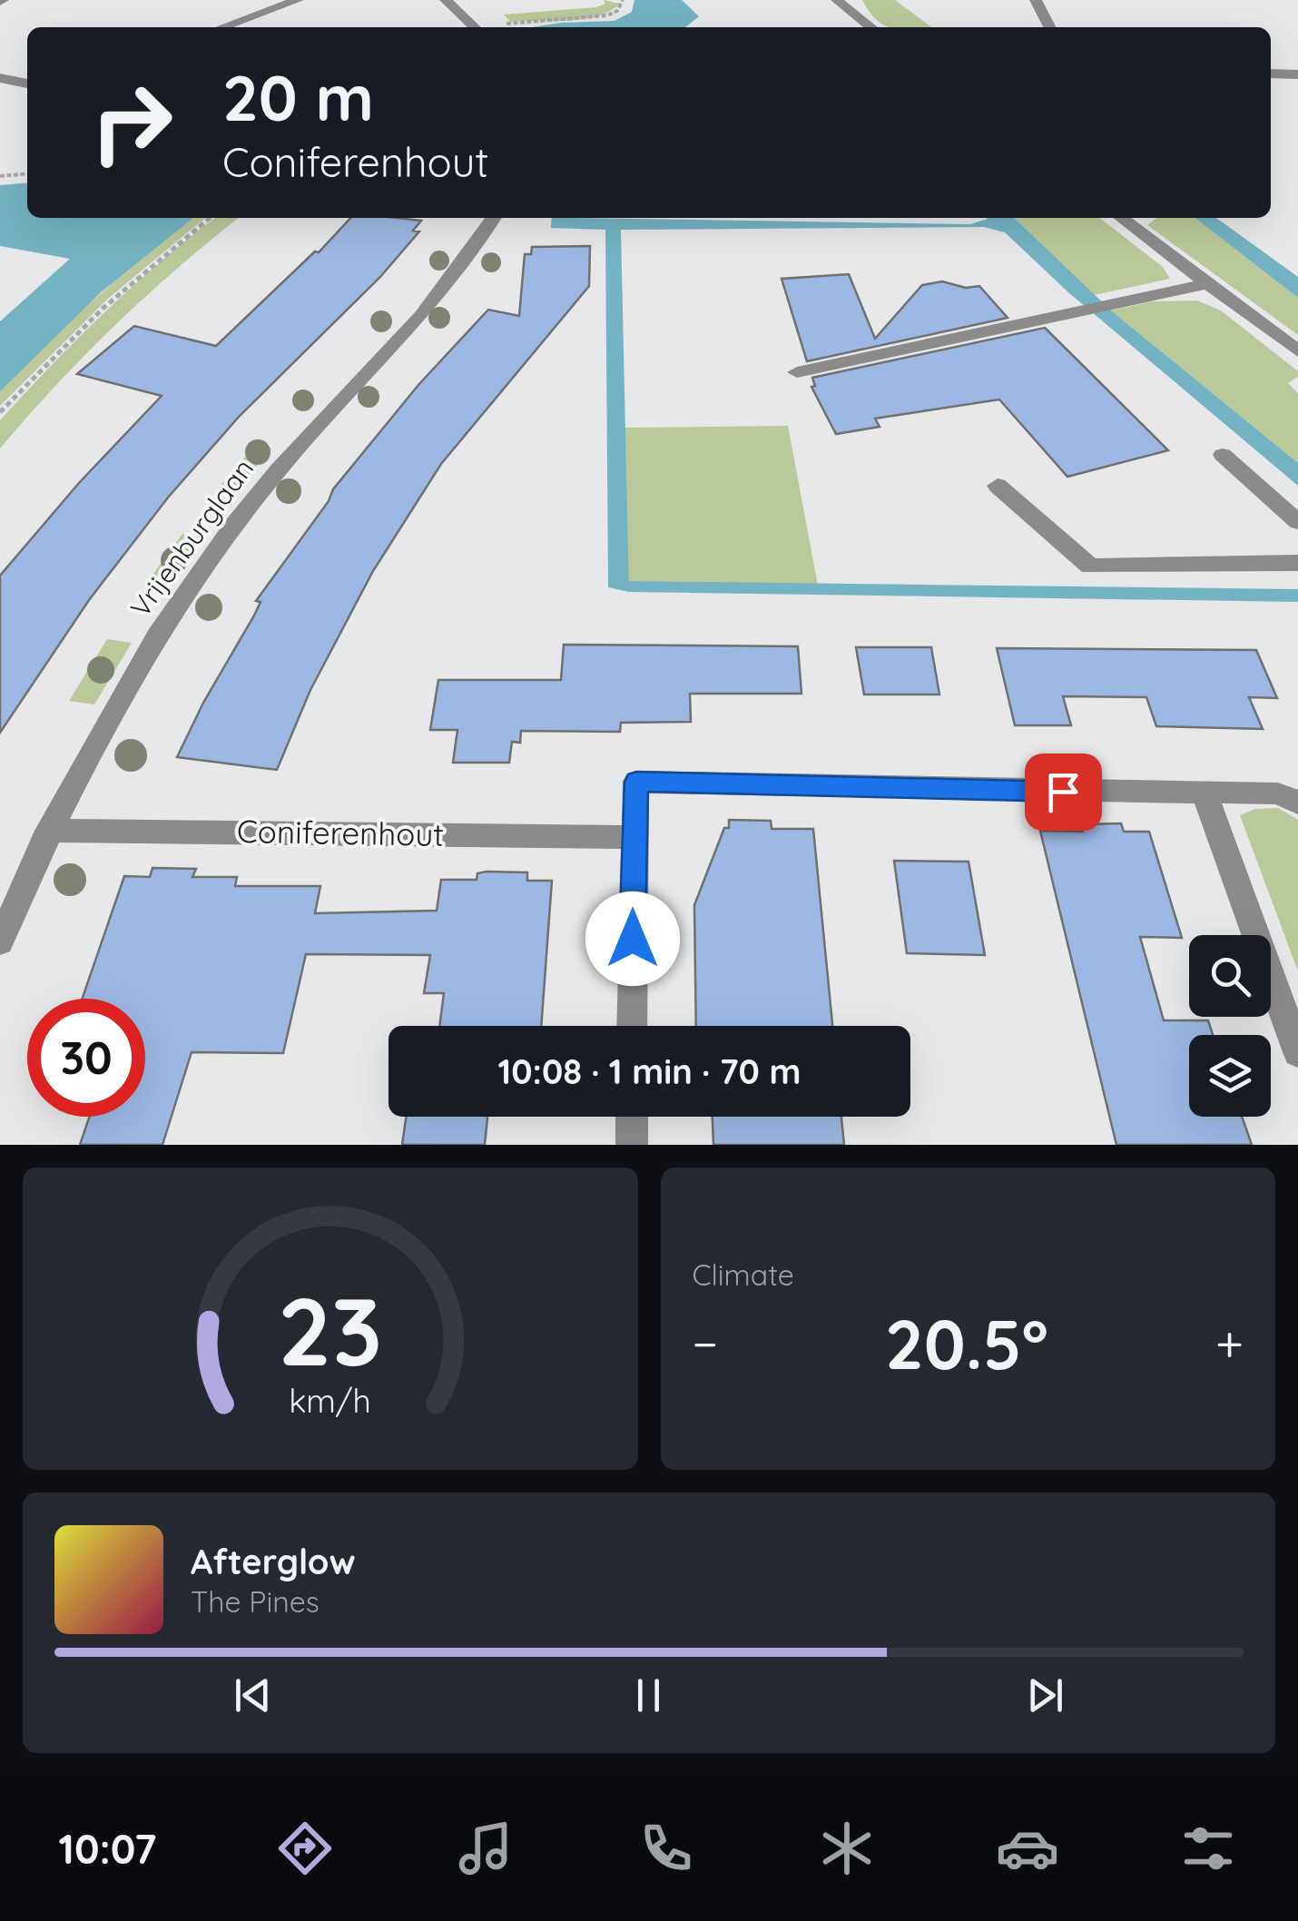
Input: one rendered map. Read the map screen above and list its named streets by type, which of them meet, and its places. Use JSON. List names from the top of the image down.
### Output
{
  "streets": {
    "street": ["Vrijenburglaan", "Coniferenhout"]
  },
  "crossings": [
    ["Vrijenburglaan", "Coniferenhout"]
  ],
  "page": {
    "turn": ["20 m", "Coniferenhout"],
    "limit": "30",
    "trip": "10:08 · 1 min · 70 m",
    "tile": "Climate",
    "heat": ["−", "20.5°", "+"],
    "song": ["Afterglow", "The Pines"],
    "tabs": "10:07",
    "gauge": ["23", "km/h"]
  }
}
